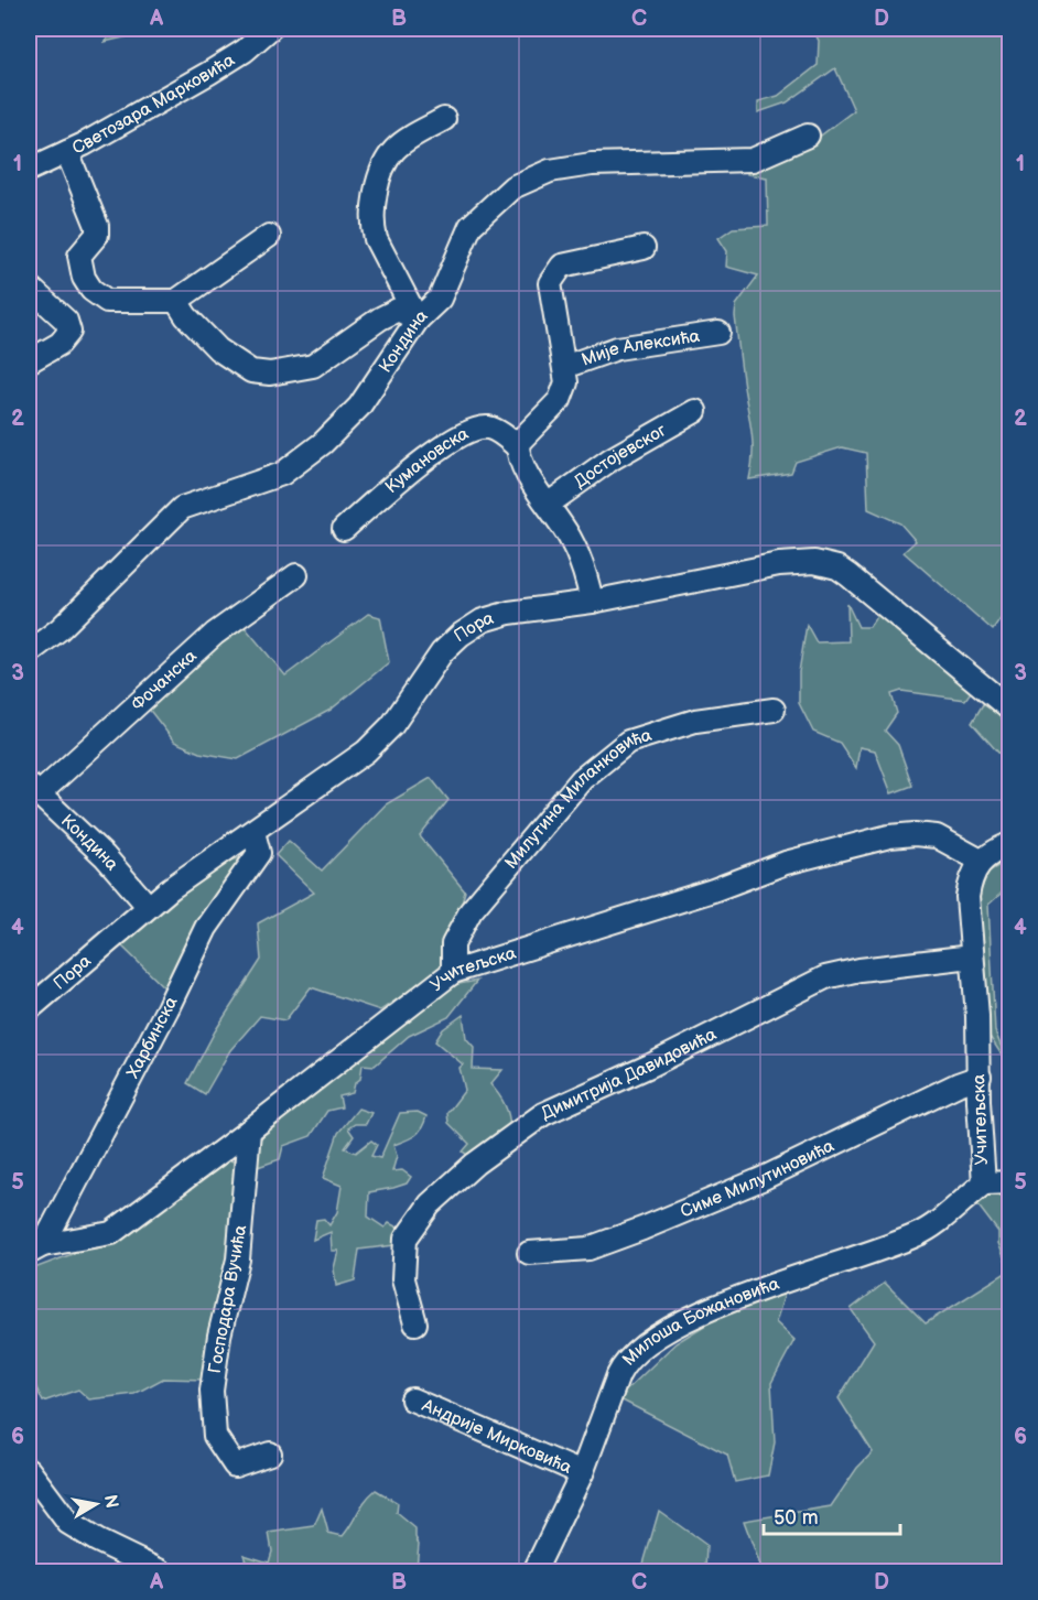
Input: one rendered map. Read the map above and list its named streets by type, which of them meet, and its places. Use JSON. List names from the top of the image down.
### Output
{
  "streets": {
    "street": [
      "Светозара Марковића",
      "Кондина",
      "Мије Алексића",
      "Достојевског",
      "Кумановска",
      "Пора",
      "Фочанска",
      "Милутина Миланковића",
      "Учитељска",
      "Харбинска",
      "Димитрија Давидовића",
      "Симе Милутиновића",
      "Господара Вучића",
      "Милоша Божановића",
      "Андрије Мирковића"
    ]
  },
  "crossings": [
    ["Кондина", "Пора"],
    ["Кондина", "Фочанска"],
    ["Пора", "Харбинска"],
    ["Милутина Миланковића", "Учитељска"],
    ["Учитељска", "Харбинска"],
    ["Учитељска", "Димитрија Давидовића"],
    ["Учитељска", "Симе Милутиновића"],
    ["Учитељска", "Господара Вучића"],
    ["Учитељска", "Милоша Божановића"],
    ["Милоша Божановића", "Андрије Мирковића"]
  ],
  "scale_bar": "50 m",
  "north": "right",
  "grid": {
    "columns": [
      "A",
      "B",
      "C",
      "D"
    ],
    "rows": [
      "1",
      "2",
      "3",
      "4",
      "5",
      "6"
    ]
  }
}
